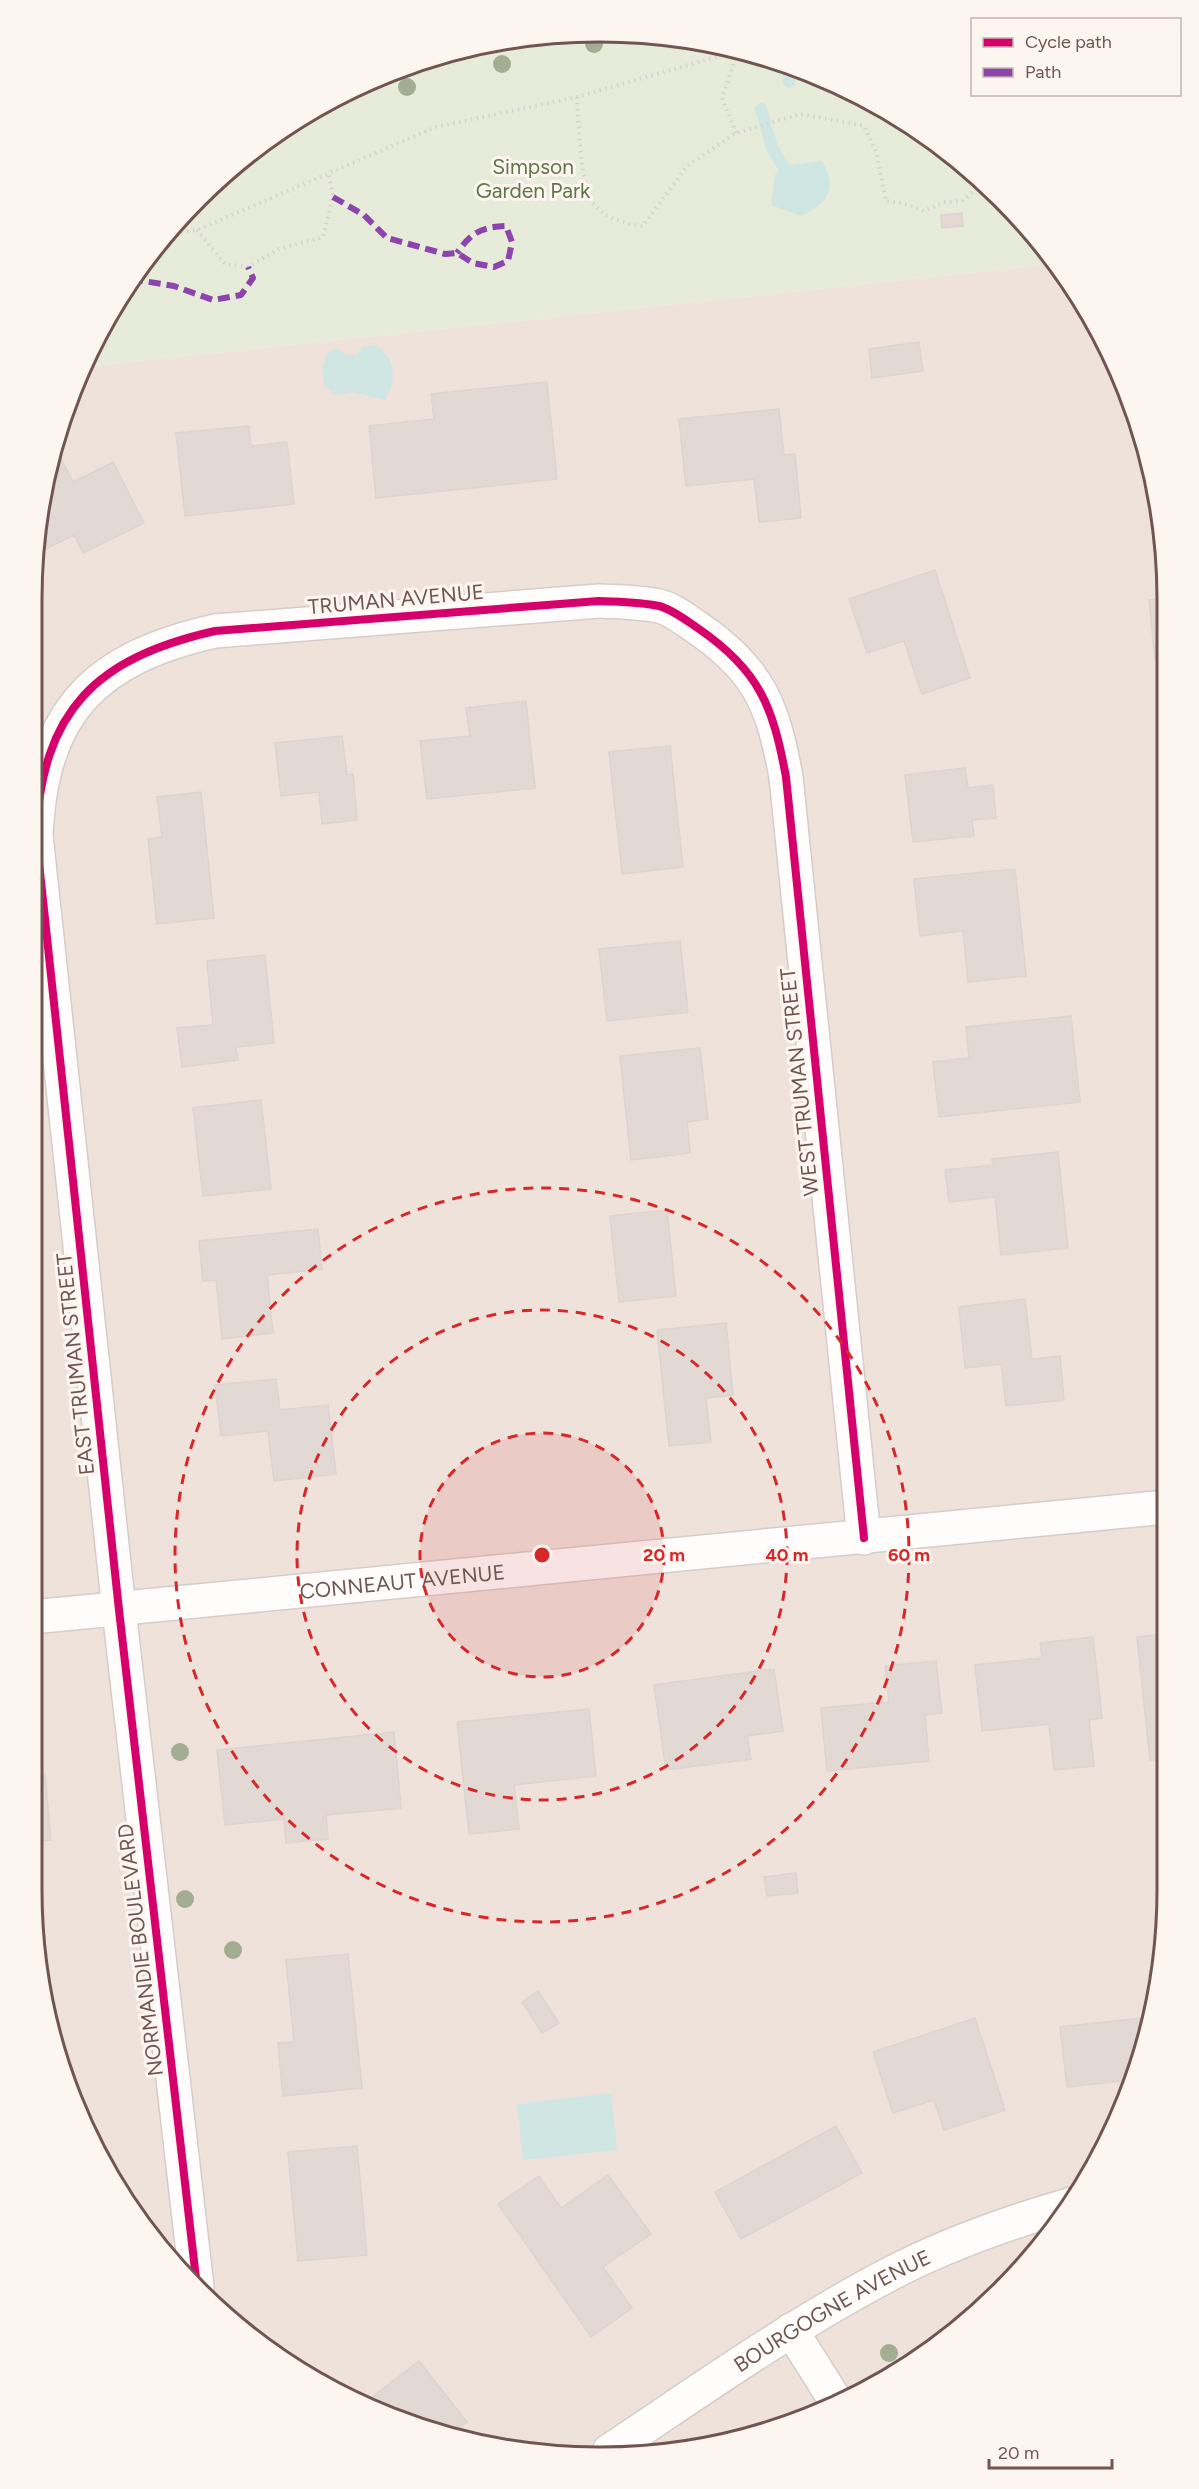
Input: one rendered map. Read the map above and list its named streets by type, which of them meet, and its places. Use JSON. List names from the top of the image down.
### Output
{
  "streets": {
    "street": [
      "TRUMAN AVENUE",
      "WEST TRUMAN STREET",
      "EAST TRUMAN STREET",
      "CONNEAUT AVENUE",
      "NORMANDIE BOULEVARD",
      "BOURGOGNE AVENUE"
    ]
  },
  "crossings": [
    ["TRUMAN AVENUE", "WEST TRUMAN STREET"],
    ["TRUMAN AVENUE", "EAST TRUMAN STREET"],
    ["WEST TRUMAN STREET", "CONNEAUT AVENUE"],
    ["EAST TRUMAN STREET", "CONNEAUT AVENUE"],
    ["EAST TRUMAN STREET", "NORMANDIE BOULEVARD"],
    ["CONNEAUT AVENUE", "NORMANDIE BOULEVARD"]
  ],
  "parks": ["Simpson Garden Park"],
  "legend": ["Cycle path", "Path"],
  "scale_bar": "20 m",
  "rings": ["20 m", "40 m", "60 m"]
}
